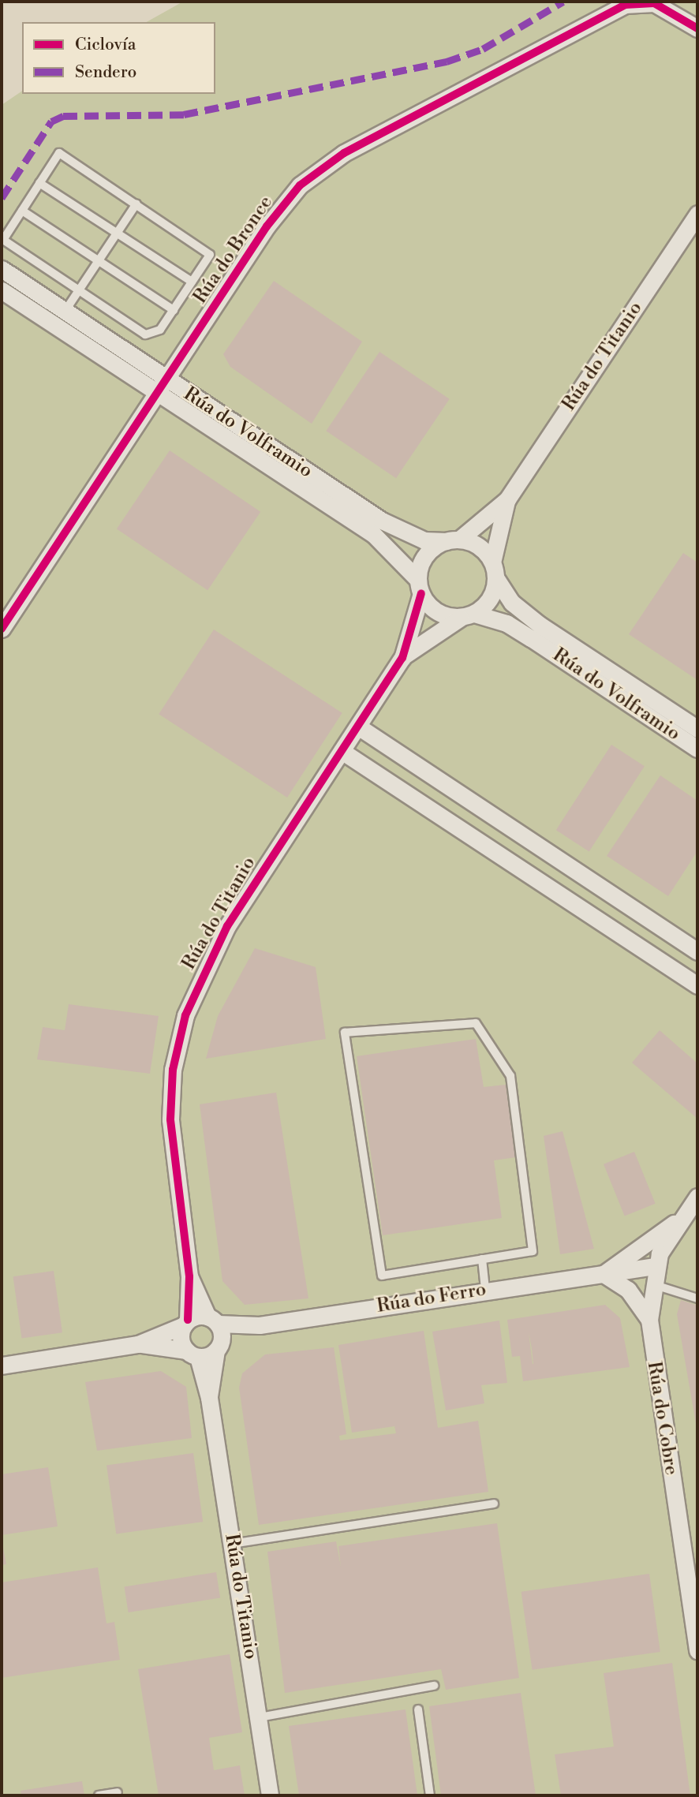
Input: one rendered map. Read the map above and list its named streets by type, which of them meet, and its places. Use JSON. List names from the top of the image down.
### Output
{
  "streets": {
    "street": [
      "Rúa do Bronce",
      "Rúa do Titanio",
      "Rúa do Volframio",
      "Rúa do Ferro",
      "Rúa do Cobre"
    ]
  },
  "crossings": [
    ["Rúa do Bronce", "Rúa do Volframio"],
    ["Rúa do Titanio", "Rúa do Ferro"],
    ["Rúa do Ferro", "Rúa do Cobre"]
  ],
  "legend": ["Ciclovía", "Sendero"]
}
